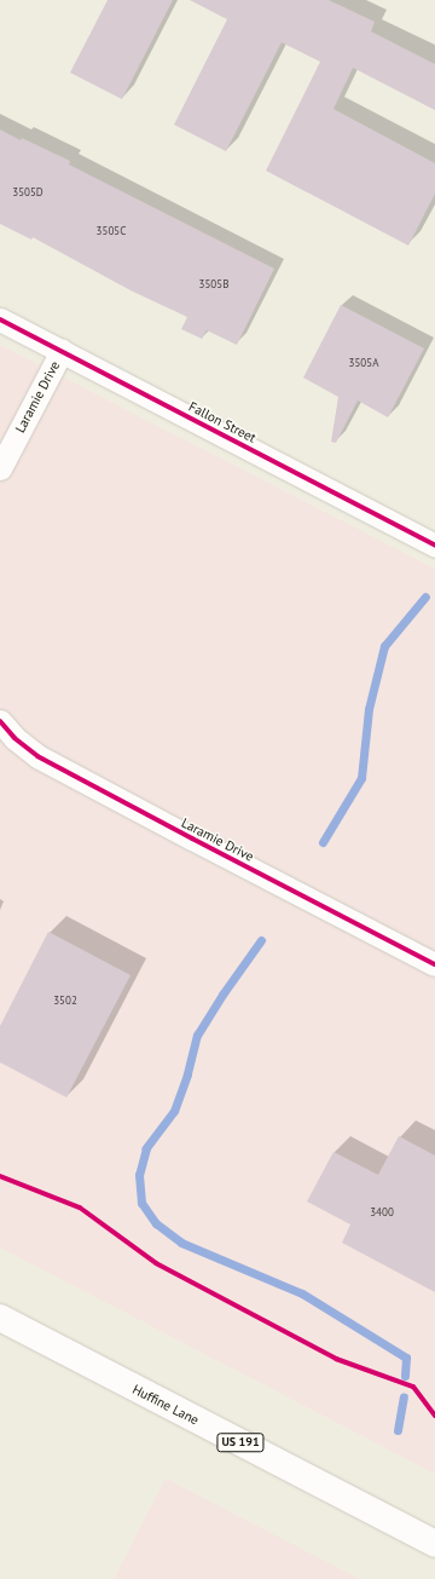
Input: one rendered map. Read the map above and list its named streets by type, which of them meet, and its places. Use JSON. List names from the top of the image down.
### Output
{
  "streets": {
    "highway": ["Huffine Lane", "US 191"],
    "street": ["Laramie Drive", "Fallon Street"]
  },
  "crossings": [
    ["Laramie Drive", "Fallon Street"]
  ],
  "house_numbers": [
    "3505D",
    "3505C",
    "3505B",
    "3505A",
    "3502",
    "3400"
  ]
}
